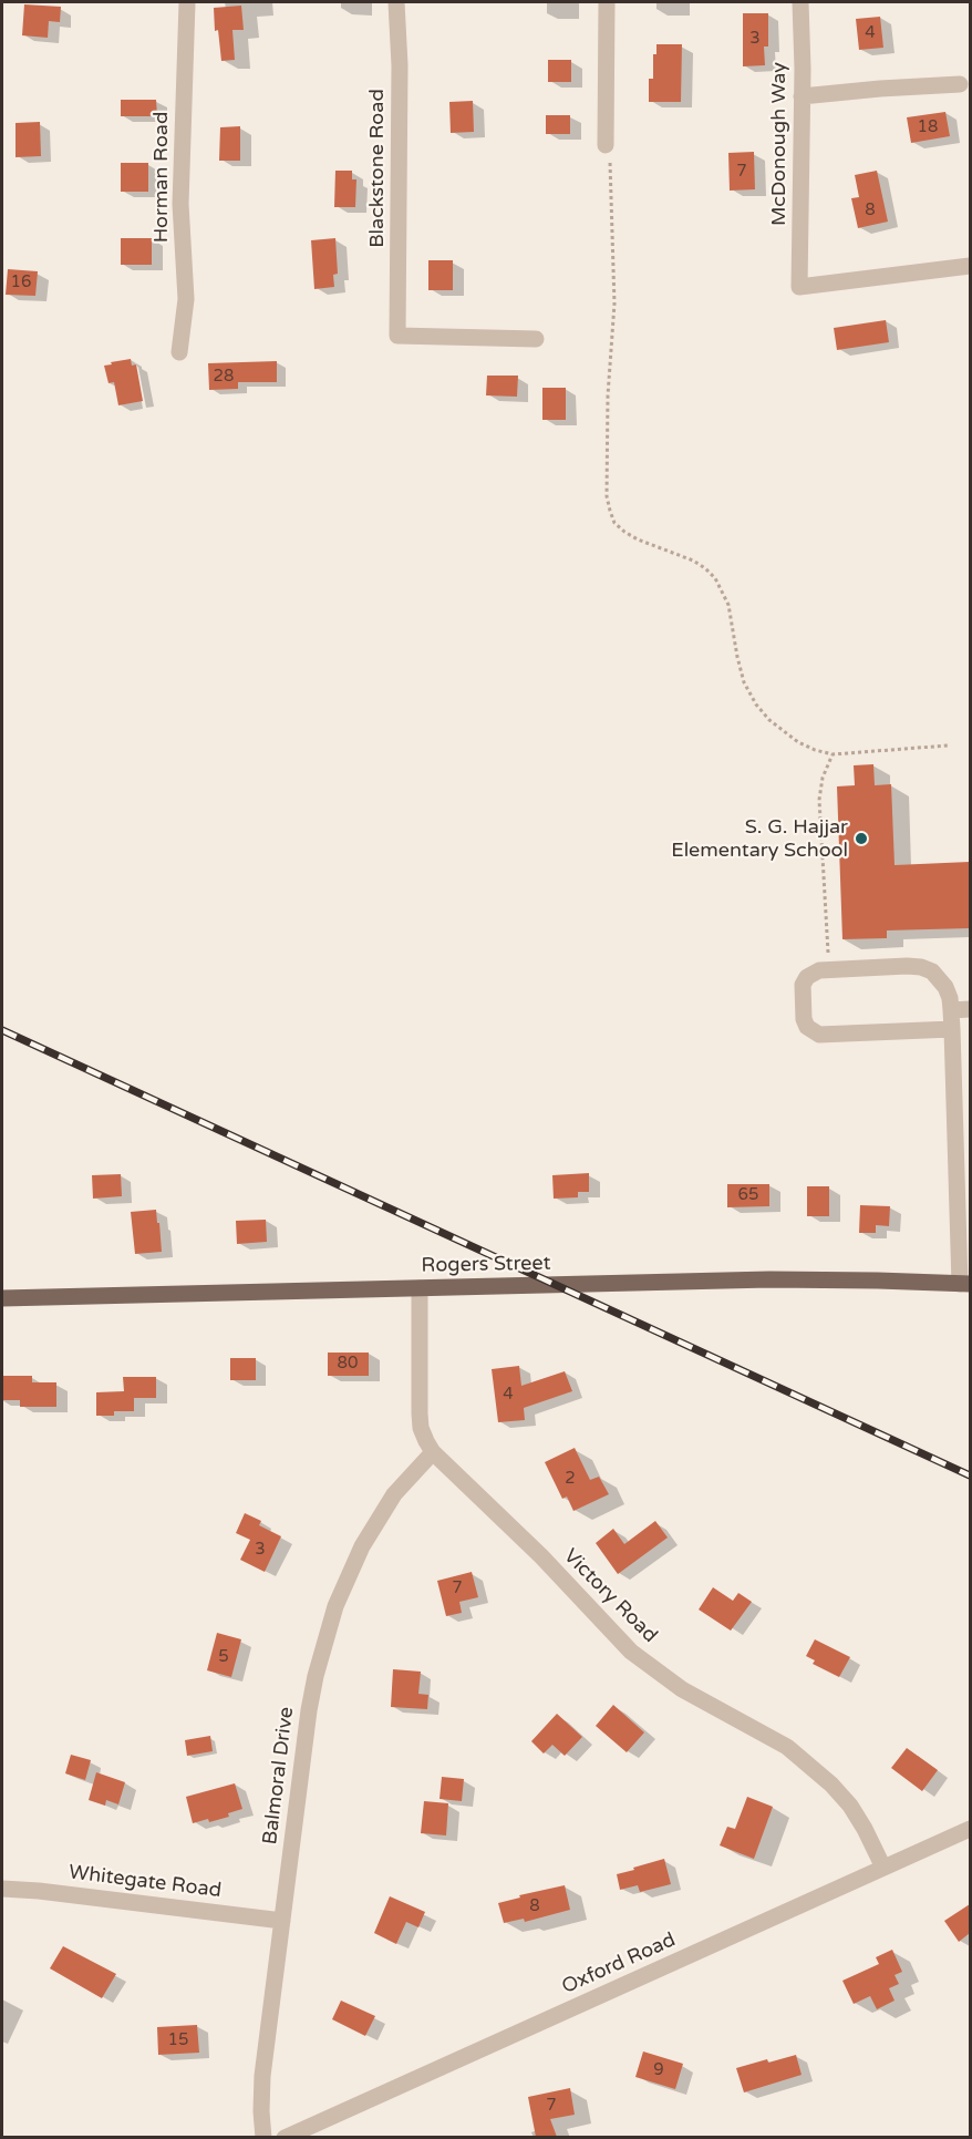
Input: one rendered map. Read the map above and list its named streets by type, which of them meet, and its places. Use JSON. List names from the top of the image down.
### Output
{
  "streets": {
    "main road": ["Rogers Street"],
    "street": [
      "McDonough Way",
      "Blackstone Road",
      "Horman Road",
      "Victory Road",
      "Balmoral Drive",
      "Whitegate Road",
      "Oxford Road"
    ]
  },
  "crossings": [
    ["Rogers Street", "Victory Road"],
    ["Victory Road", "Balmoral Drive"],
    ["Victory Road", "Oxford Road"],
    ["Balmoral Drive", "Whitegate Road"]
  ],
  "places": ["S. G. Hajjar Elementary School"],
  "house_numbers": [
    "4",
    "3",
    "18",
    "7",
    "8",
    "16",
    "28",
    "65",
    "80",
    "4",
    "2",
    "3",
    "7",
    "5",
    "8",
    "15",
    "9",
    "7"
  ]
}
